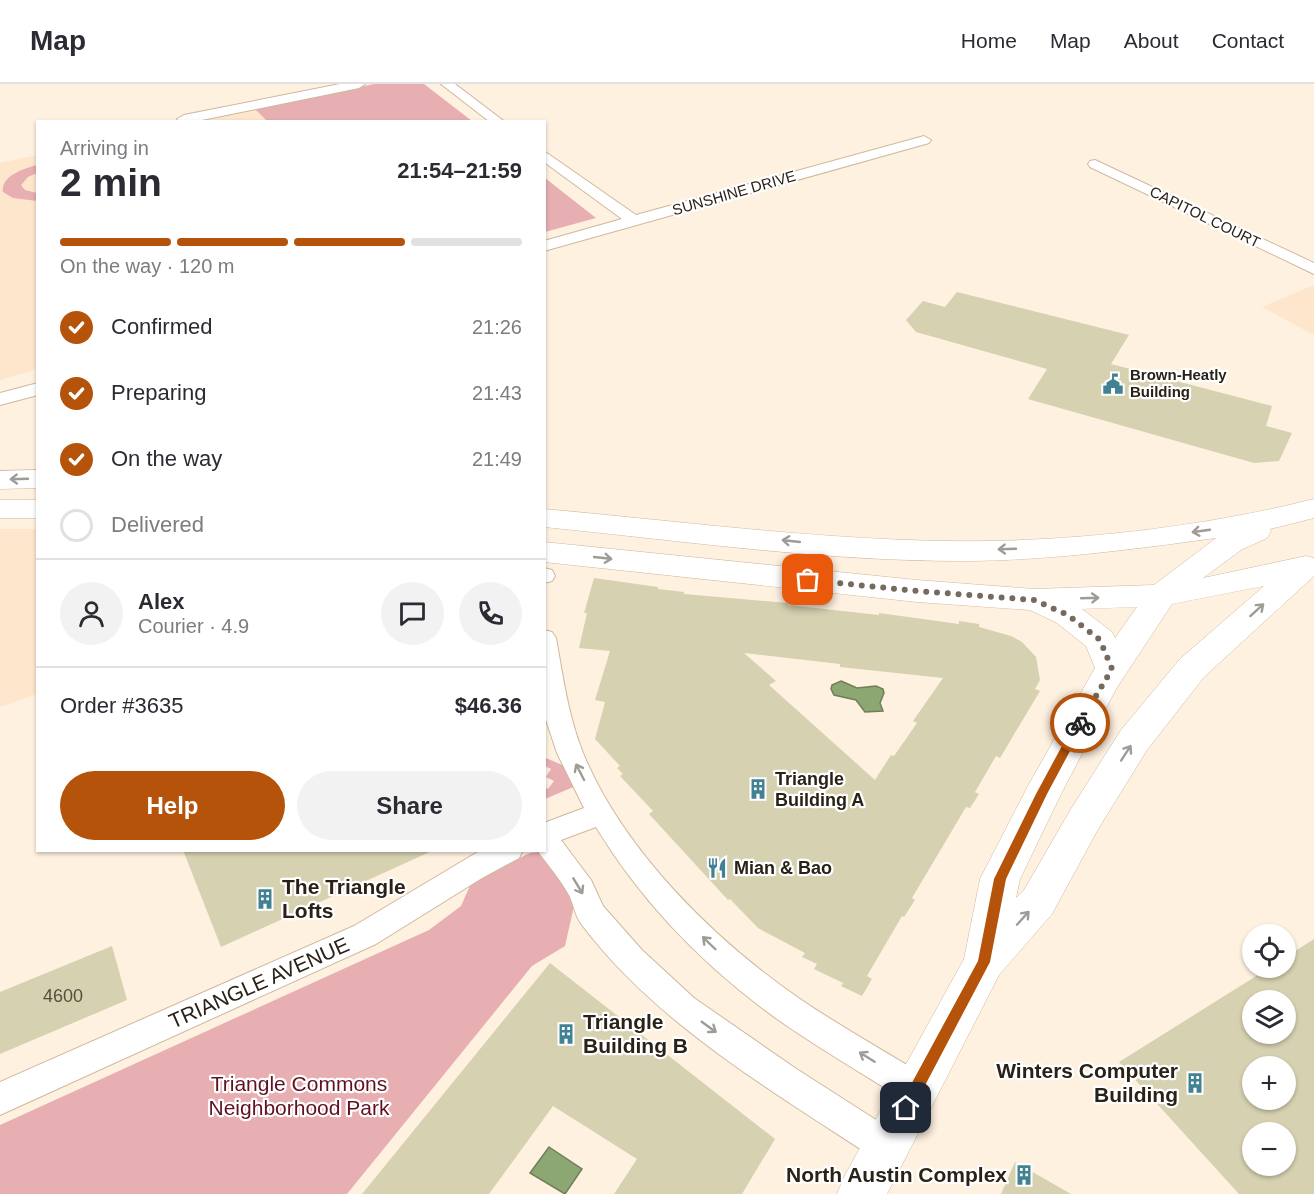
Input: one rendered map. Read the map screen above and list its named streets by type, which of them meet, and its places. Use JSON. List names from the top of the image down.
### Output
{
  "streets": {
    "street": ["SUNSHINE DRIVE", "CAPITOL COURT", "TRIANGLE AVENUE"]
  },
  "parks": ["Triangle Commons Neighborhood Park"],
  "places": {
    "public building": ["Brown-Heatly Building"],
    "building": [
      "Triangle Building A",
      "The Triangle Lofts",
      "Triangle Building B",
      "Winters Computer Building",
      "North Austin Complex"
    ],
    "restaurant": ["Mian & Bao"]
  },
  "house_numbers": ["4600"],
  "page": {
    "header": "Map",
    "nav": [
      "Home",
      "Map",
      "About",
      "Contact"
    ],
    "heading": ["2 min", "Arriving in", "21:54–21:59"],
    "panel": [
      "Alex",
      "Courier · 4.9",
      "Order #3635",
      "$46.36"
    ],
    "bar": "On the way · 120 m",
    "list": [
      ["Confirmed", "21:26"],
      ["Preparing", "21:43"],
      ["On the way", "21:49"],
      "Delivered"
    ],
    "buttons": ["Help", "Share"],
    "map_buttons": ["+", "−"]
  }
}
